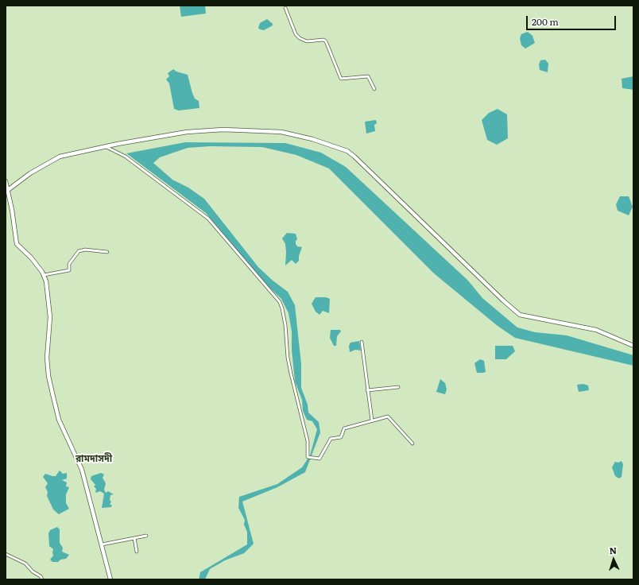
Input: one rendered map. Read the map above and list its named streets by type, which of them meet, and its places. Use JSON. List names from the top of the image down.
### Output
{
  "districts": ["রামদাসদী"],
  "scale_bar": "200 m",
  "north": "top"
}
